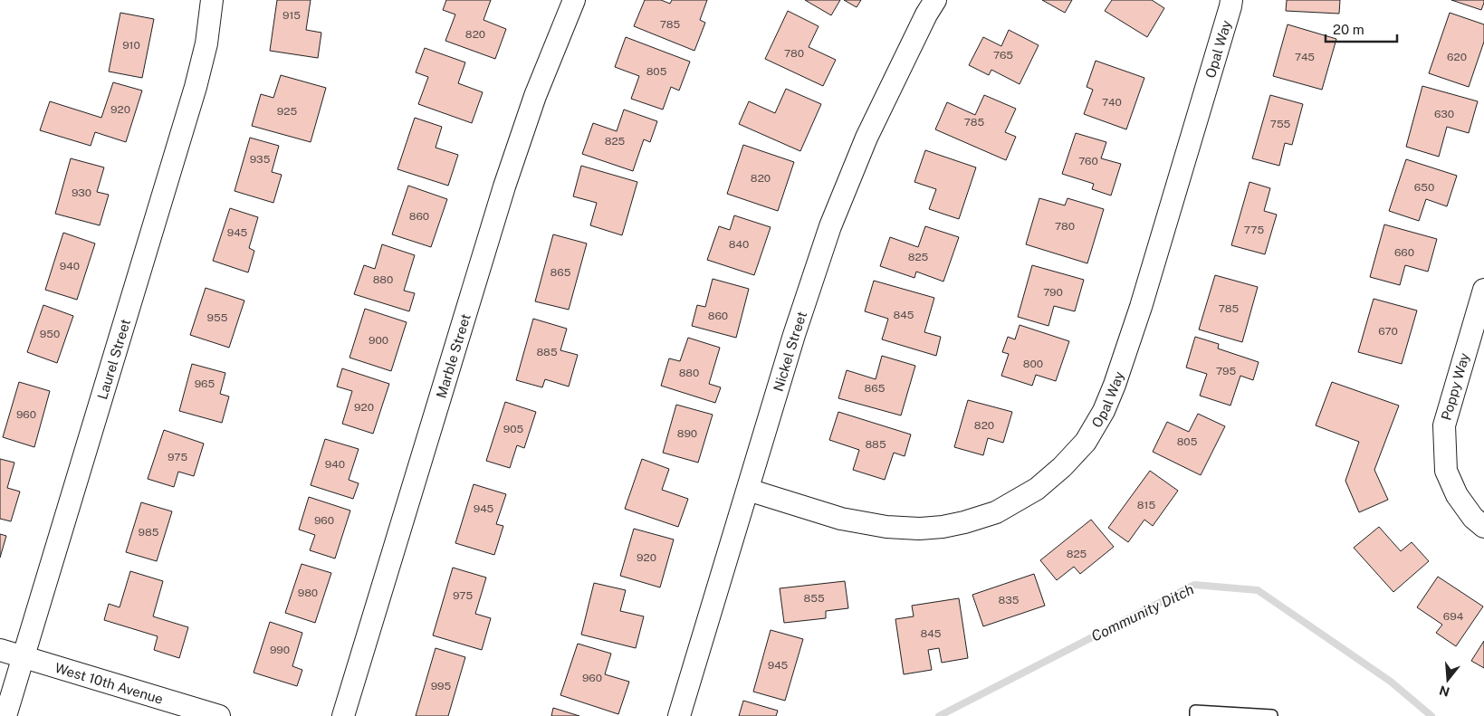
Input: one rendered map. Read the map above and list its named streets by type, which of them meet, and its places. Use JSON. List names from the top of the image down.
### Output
{
  "streets": {
    "street": [
      "Opal Way",
      "Nickel Street",
      "Marble Street",
      "Laurel Street",
      "Poppy Way",
      "West 10th Avenue"
    ]
  },
  "crossings": [
    ["Opal Way", "Nickel Street"],
    ["Laurel Street", "West 10th Avenue"]
  ],
  "water": ["Community Ditch"],
  "house_numbers": [
    "915",
    "785",
    "820",
    "910",
    "780",
    "765",
    "745",
    "620",
    "805",
    "740",
    "920",
    "925",
    "630",
    "785",
    "755",
    "825",
    "935",
    "760",
    "820",
    "650",
    "930",
    "860",
    "780",
    "775",
    "945",
    "840",
    "660",
    "825",
    "940",
    "865",
    "880",
    "790",
    "785",
    "845",
    "860",
    "955",
    "670",
    "950",
    "900",
    "885",
    "800",
    "795",
    "880",
    "965",
    "865",
    "920",
    "960",
    "820",
    "905",
    "890",
    "805",
    "885",
    "975",
    "940",
    "815",
    "945",
    "960",
    "985",
    "825",
    "920",
    "980",
    "975",
    "855",
    "835",
    "694",
    "845",
    "990",
    "945",
    "960",
    "995"
  ],
  "scale_bar": "20 m",
  "north": "bottom"
}
